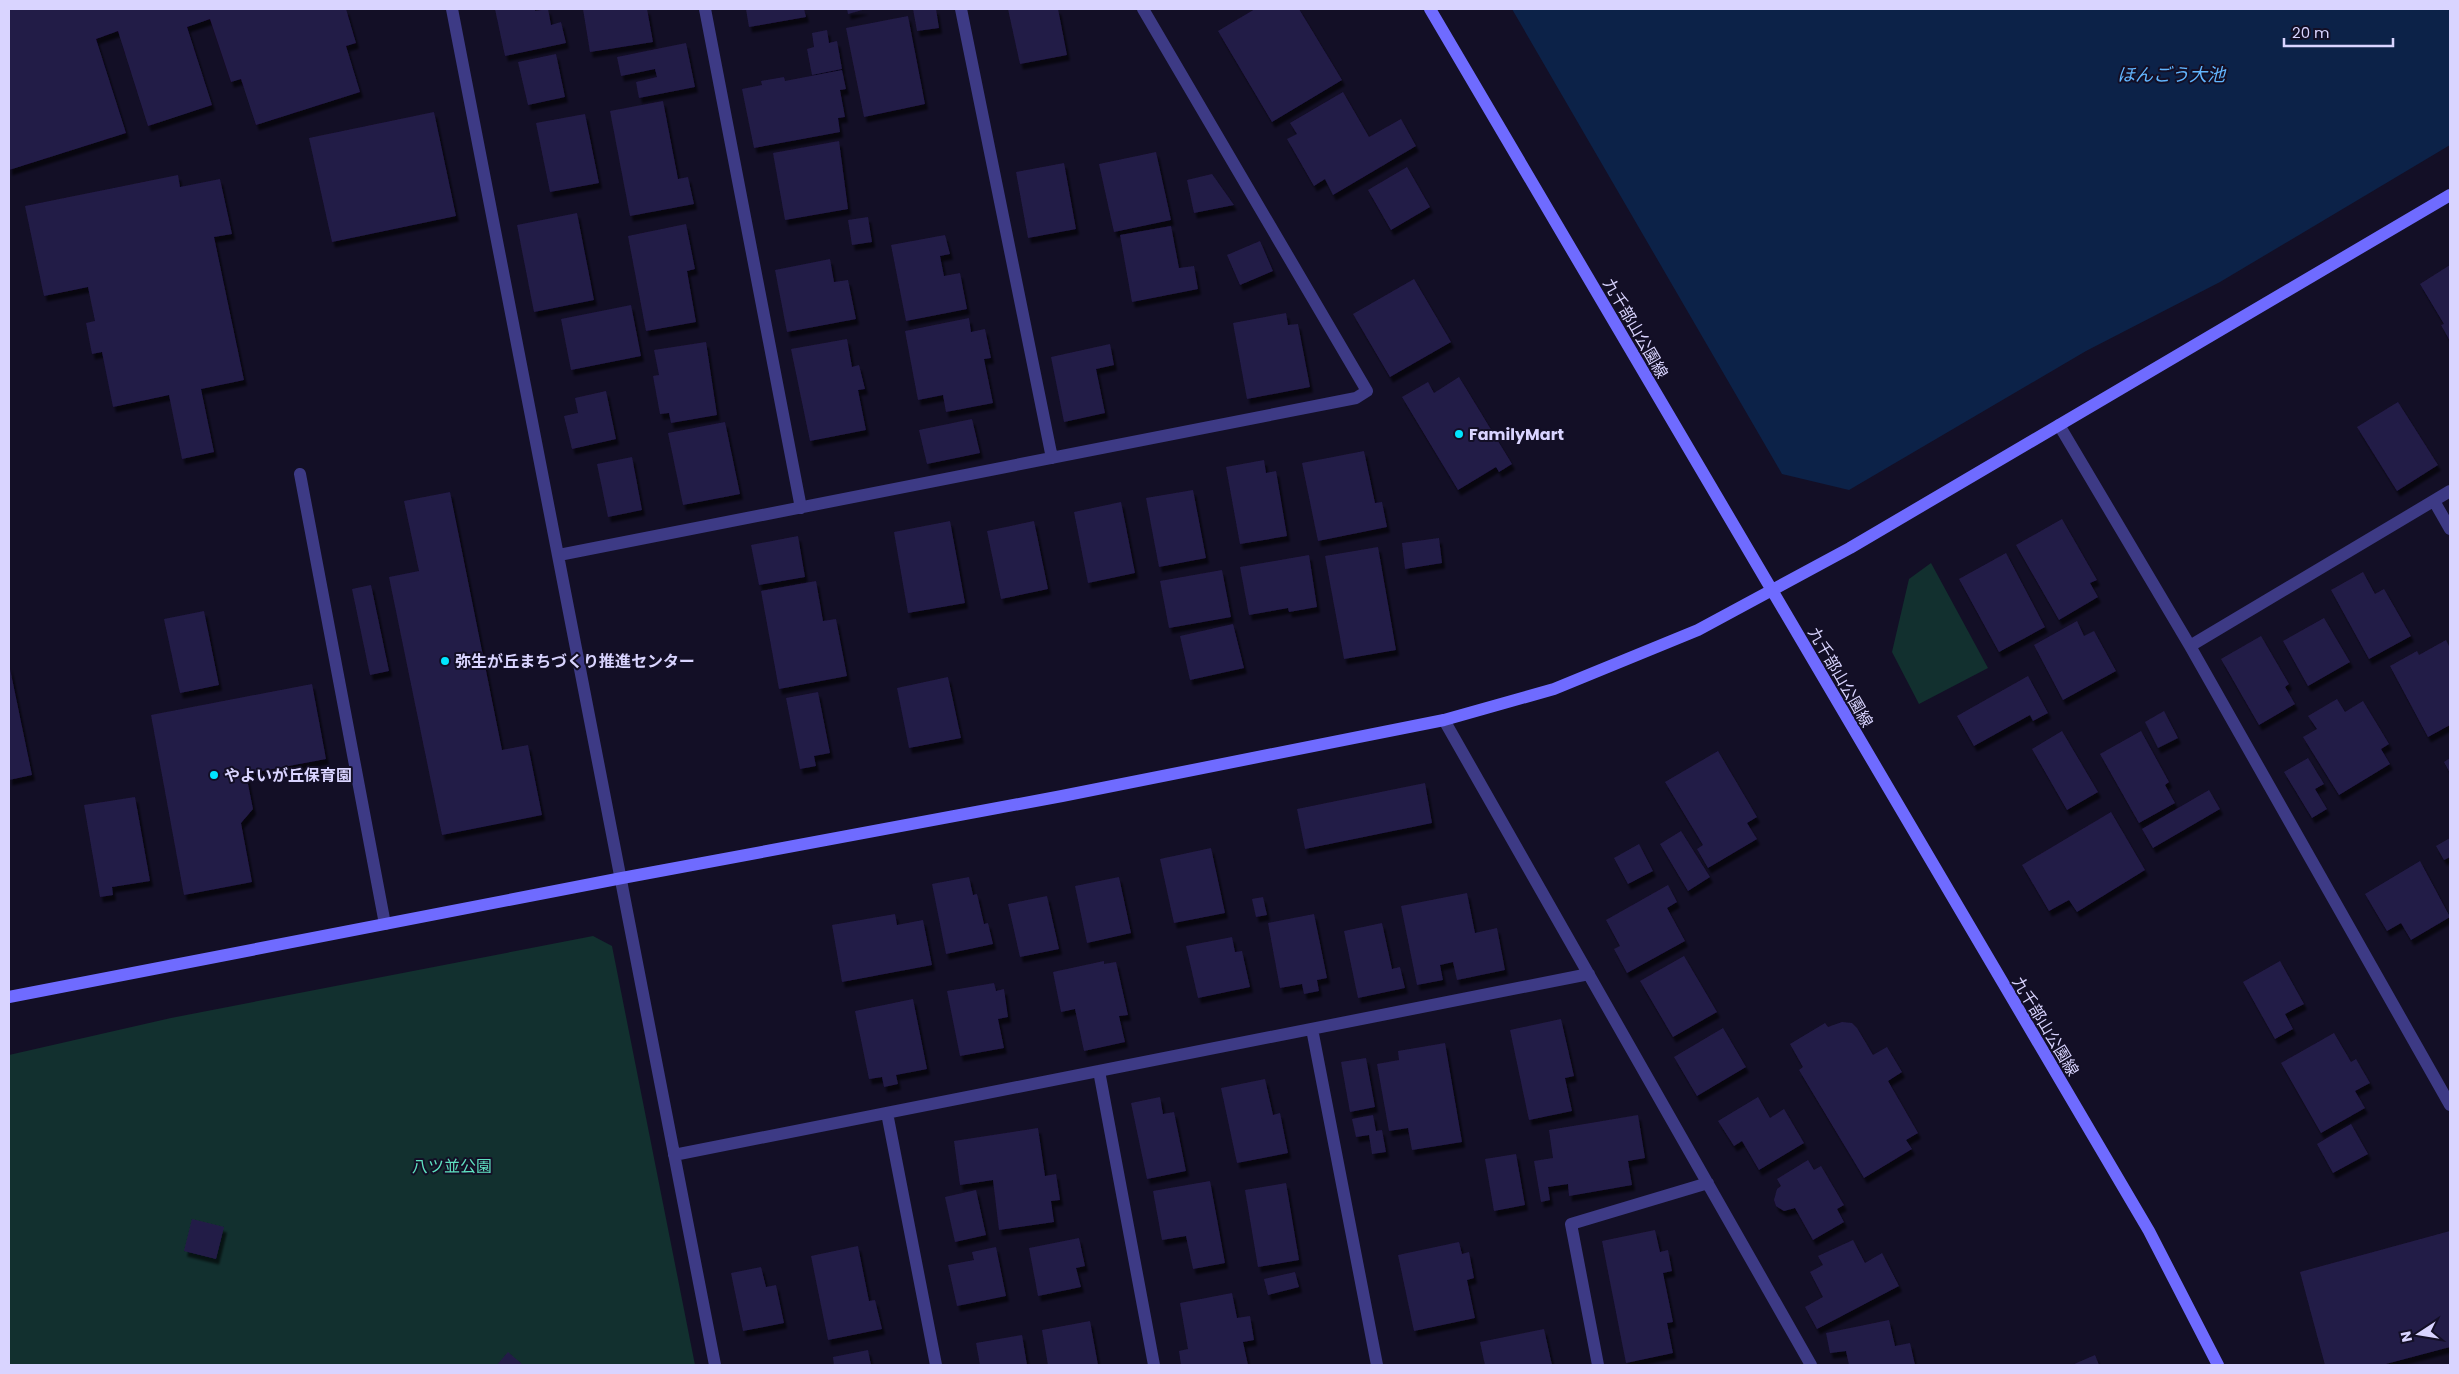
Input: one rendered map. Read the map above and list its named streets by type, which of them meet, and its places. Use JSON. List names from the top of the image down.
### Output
{
  "streets": {
    "street": ["九千部山公園線"]
  },
  "water": ["ほんごう大池"],
  "parks": ["八ツ並公園"],
  "places": ["FamilyMart", "弥生が丘まちづくり推進センター", "やよいが丘保育園"],
  "scale_bar": "20 m",
  "north": "left"
}
